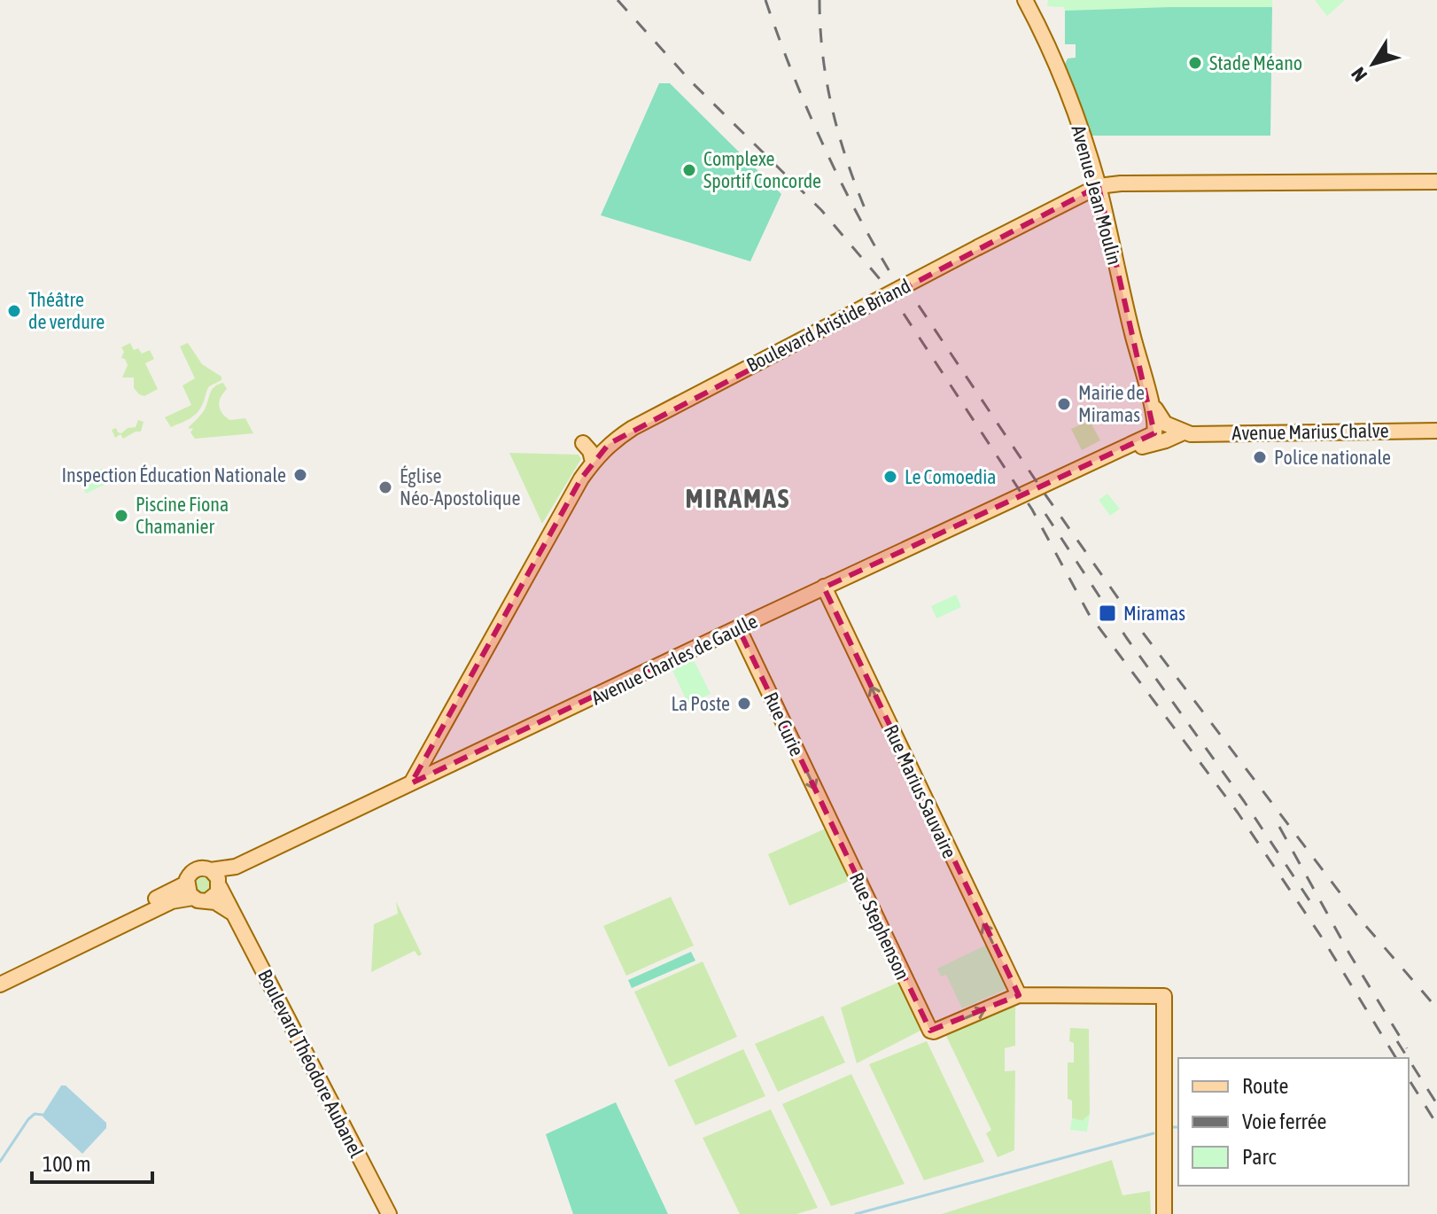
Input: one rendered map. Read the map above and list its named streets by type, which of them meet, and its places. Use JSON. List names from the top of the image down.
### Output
{
  "streets": {
    "main road": [
      "Avenue Jean Moulin",
      "Boulevard Aristide Briand",
      "Avenue Marius Chalve",
      "Avenue Charles de Gaulle",
      "Rue Curie",
      "Rue Marius Sauvaire",
      "Rue Stephenson",
      "Boulevard Théodore Aubanel"
    ]
  },
  "crossings": [
    ["Avenue Jean Moulin", "Boulevard Aristide Briand"],
    ["Avenue Jean Moulin", "Avenue Marius Chalve"],
    ["Avenue Jean Moulin", "Avenue Charles de Gaulle"],
    ["Boulevard Aristide Briand", "Avenue Charles de Gaulle"],
    ["Avenue Marius Chalve", "Avenue Charles de Gaulle"],
    ["Avenue Charles de Gaulle", "Rue Curie"],
    ["Avenue Charles de Gaulle", "Rue Marius Sauvaire"],
    ["Avenue Charles de Gaulle", "Boulevard Théodore Aubanel"],
    ["Rue Curie", "Rue Stephenson"],
    ["Rue Marius Sauvaire", "Rue Stephenson"]
  ],
  "one_way": ["Rue Curie", "Rue Marius Sauvaire"],
  "districts": ["MIRAMAS"],
  "places": {
    "other": [
      "Stade Méano",
      "Complexe Sportif Concorde",
      "Théâtre de verdure",
      "Mairie de Miramas",
      "Police nationale",
      "Inspection Éducation Nationale",
      "Le Comoedia",
      "Église Néo-Apostolique",
      "Piscine Fiona Chamanier",
      "La Poste"
    ],
    "transit": ["Miramas"]
  },
  "legend": ["Route", "Voie ferrée", "Parc"],
  "scale_bar": "100 m",
  "north": "bottom left"
}
